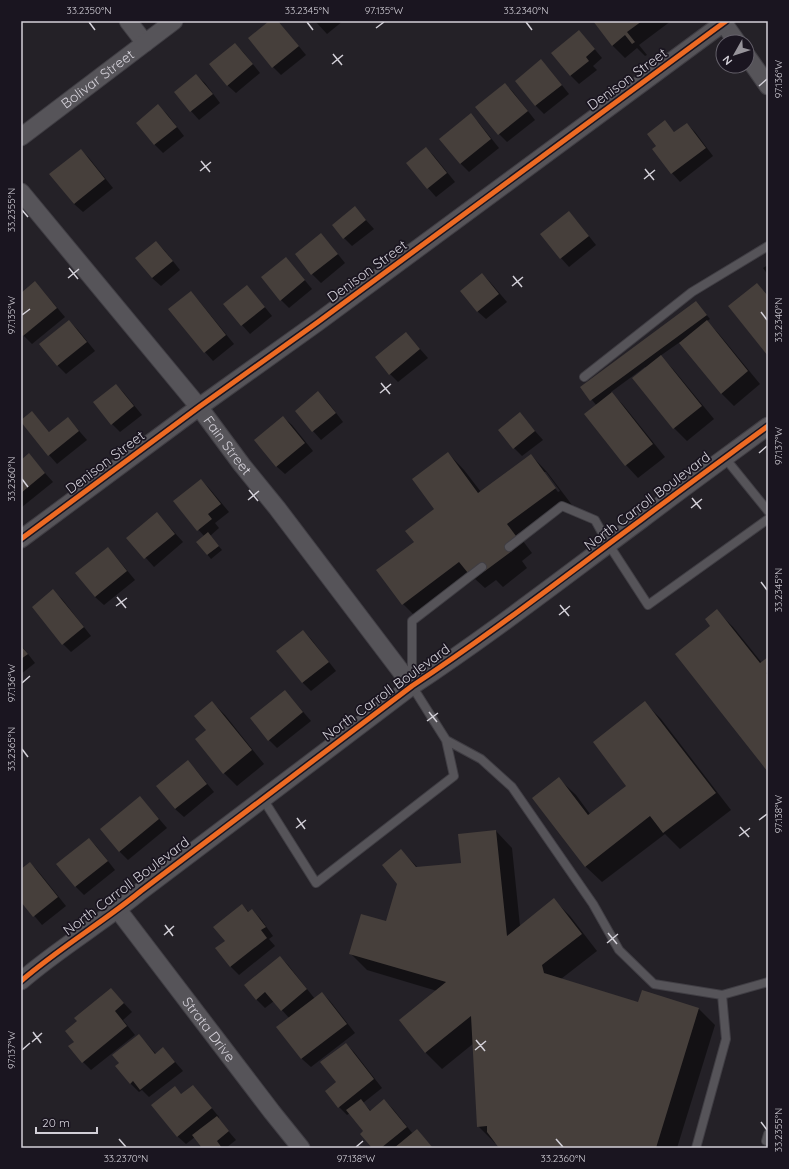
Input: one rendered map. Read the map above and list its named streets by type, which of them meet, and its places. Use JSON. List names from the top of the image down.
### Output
{
  "streets": {
    "street": [
      "Bolivar Street",
      "Denison Street",
      "Fain Street",
      "North Carroll Boulevard",
      "Strata Drive"
    ]
  },
  "crossings": [
    ["Denison Street", "Fain Street"],
    ["Fain Street", "North Carroll Boulevard"],
    ["North Carroll Boulevard", "Strata Drive"]
  ],
  "scale_bar": "20 m",
  "north": "bottom left",
  "coordinates": [
    "33.2350°N",
    "33.2345°N",
    "97.135°W",
    "33.2340°N",
    "97.136°W",
    "33.2355°N",
    "97.137°W",
    "33.2360°N",
    "33.2365°N",
    "97.138°W",
    "33.2370°N"
  ]
}
